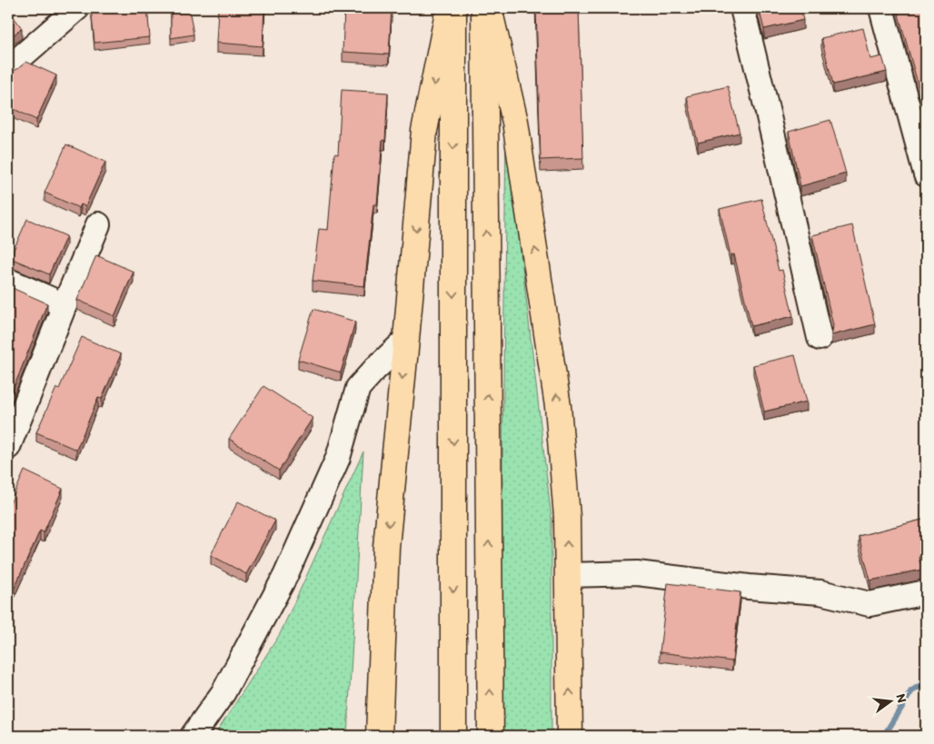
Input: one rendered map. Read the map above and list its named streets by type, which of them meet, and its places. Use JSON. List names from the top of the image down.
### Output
{
  "north": "right"
}
